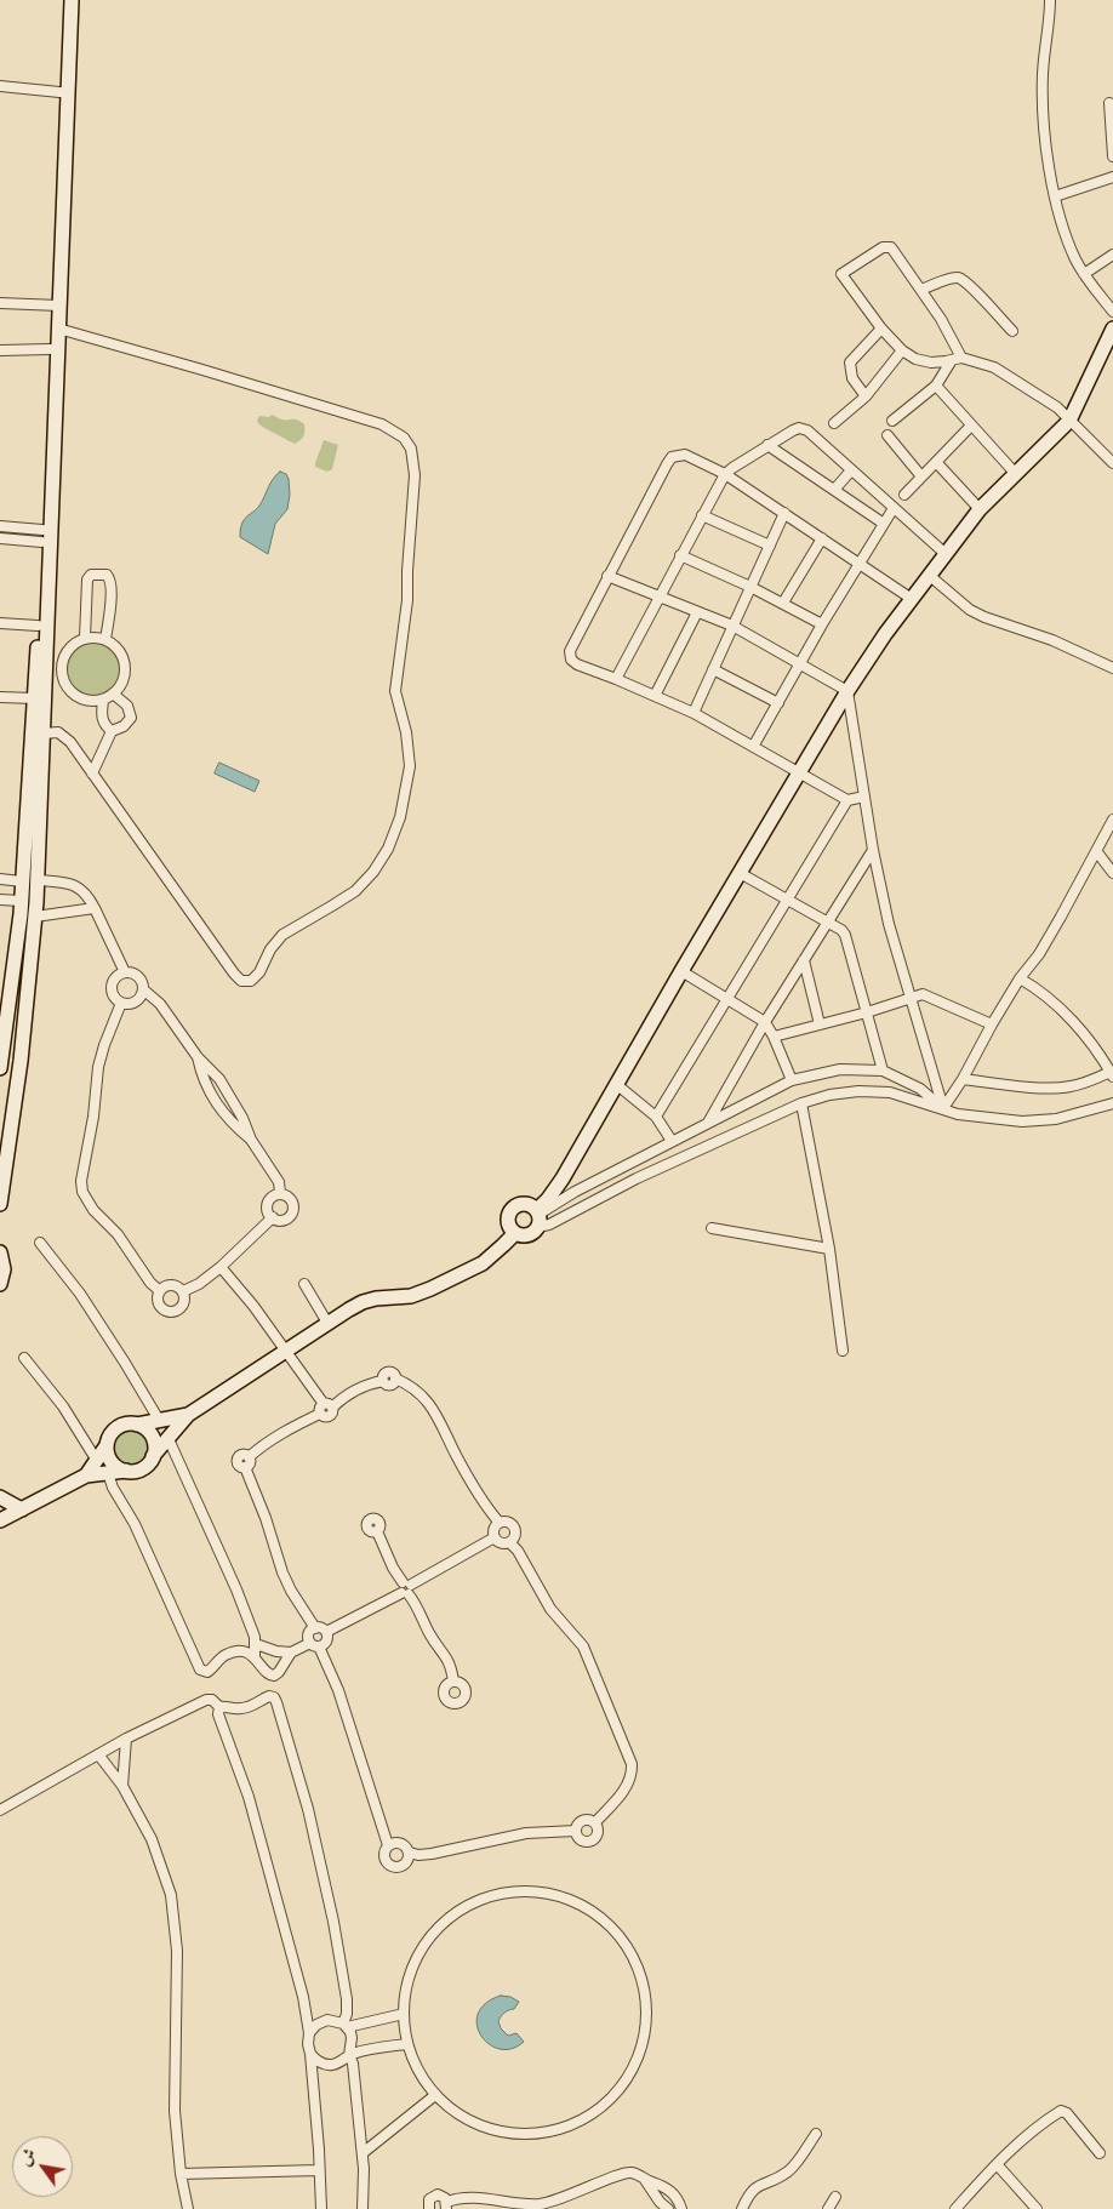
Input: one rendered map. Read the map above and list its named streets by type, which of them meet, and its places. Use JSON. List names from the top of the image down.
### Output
{
  "north": "top left"
}
